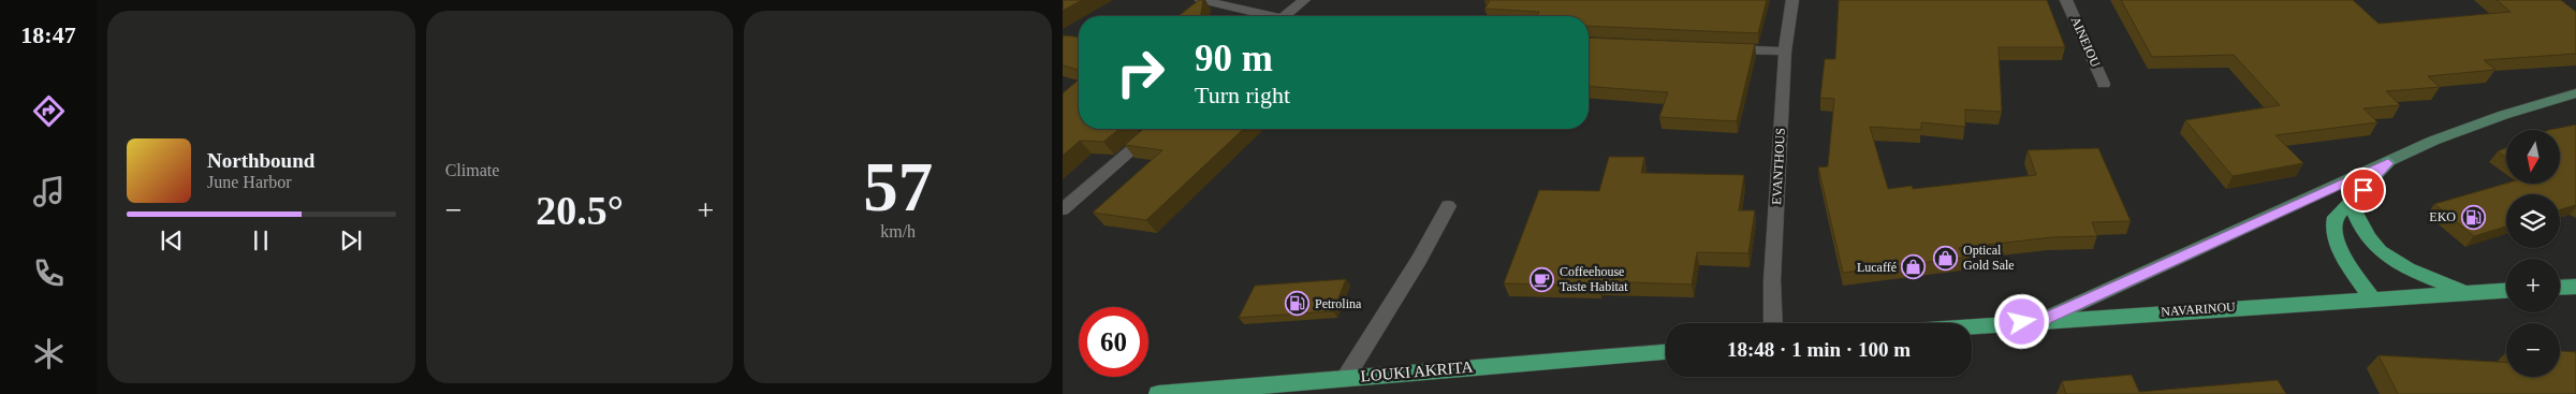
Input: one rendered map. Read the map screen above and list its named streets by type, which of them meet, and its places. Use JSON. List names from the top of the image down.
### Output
{
  "streets": {
    "main road": ["NAVARINOU", "LOUKI AKRITA"],
    "street": ["AINEIOU", "EVANTHOUS"]
  },
  "places": {
    "fuel station": ["EKO", "Petrolina"],
    "shop": ["Optical Gold Sale", "Lucaffé"],
    "cafe": ["Coffeehouse Taste Habitat"]
  },
  "north": "bottom",
  "page": {
    "tabs": "18:47",
    "tile": [
      "Climate",
      ["57", "km/h"]
    ],
    "turn": ["90 m", "Turn right"],
    "map_buttons": ["+", "−"],
    "song": ["Northbound", "June Harbor"],
    "heat": ["−", "20.5°", "+"],
    "limit": "60",
    "trip": "18:48 · 1 min · 100 m"
  }
}
